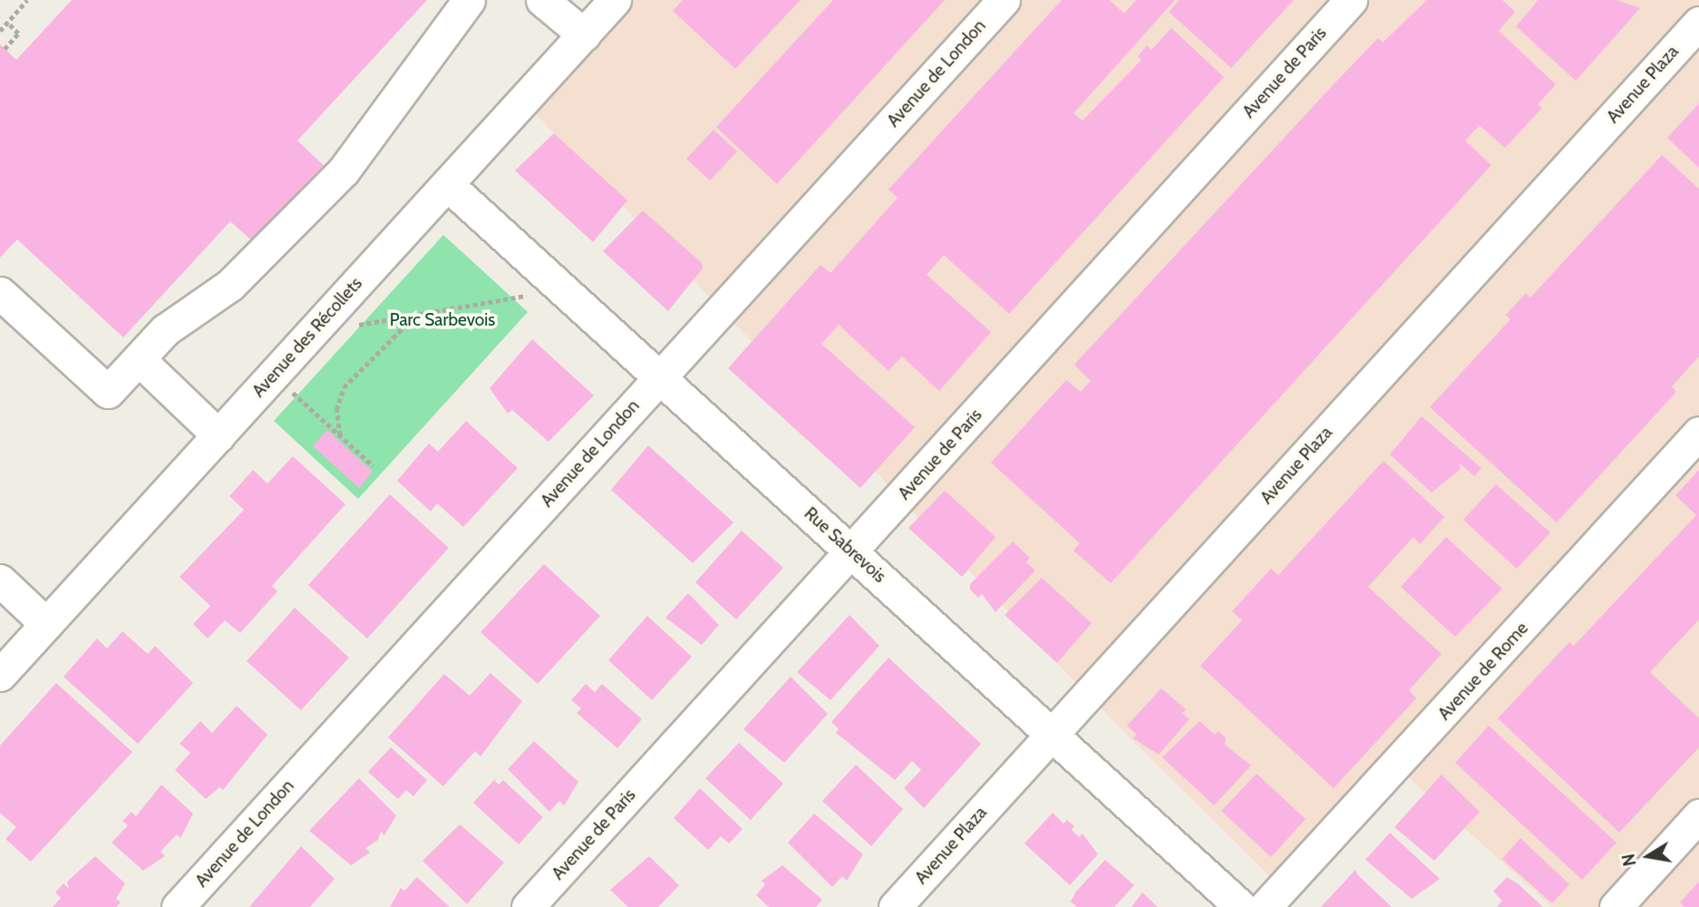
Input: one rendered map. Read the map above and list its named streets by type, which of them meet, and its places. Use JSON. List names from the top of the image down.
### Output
{
  "streets": {
    "street": [
      "Avenue de Paris",
      "Avenue de London",
      "Avenue Plaza",
      "Avenue des Récollets",
      "Rue Sabrevois",
      "Avenue de Rome"
    ]
  },
  "crossings": [
    ["Avenue de Paris", "Rue Sabrevois"],
    ["Avenue de London", "Rue Sabrevois"],
    ["Avenue Plaza", "Rue Sabrevois"],
    ["Avenue des Récollets", "Rue Sabrevois"]
  ],
  "parks": ["Parc Sarbevois"],
  "north": "left"
}
